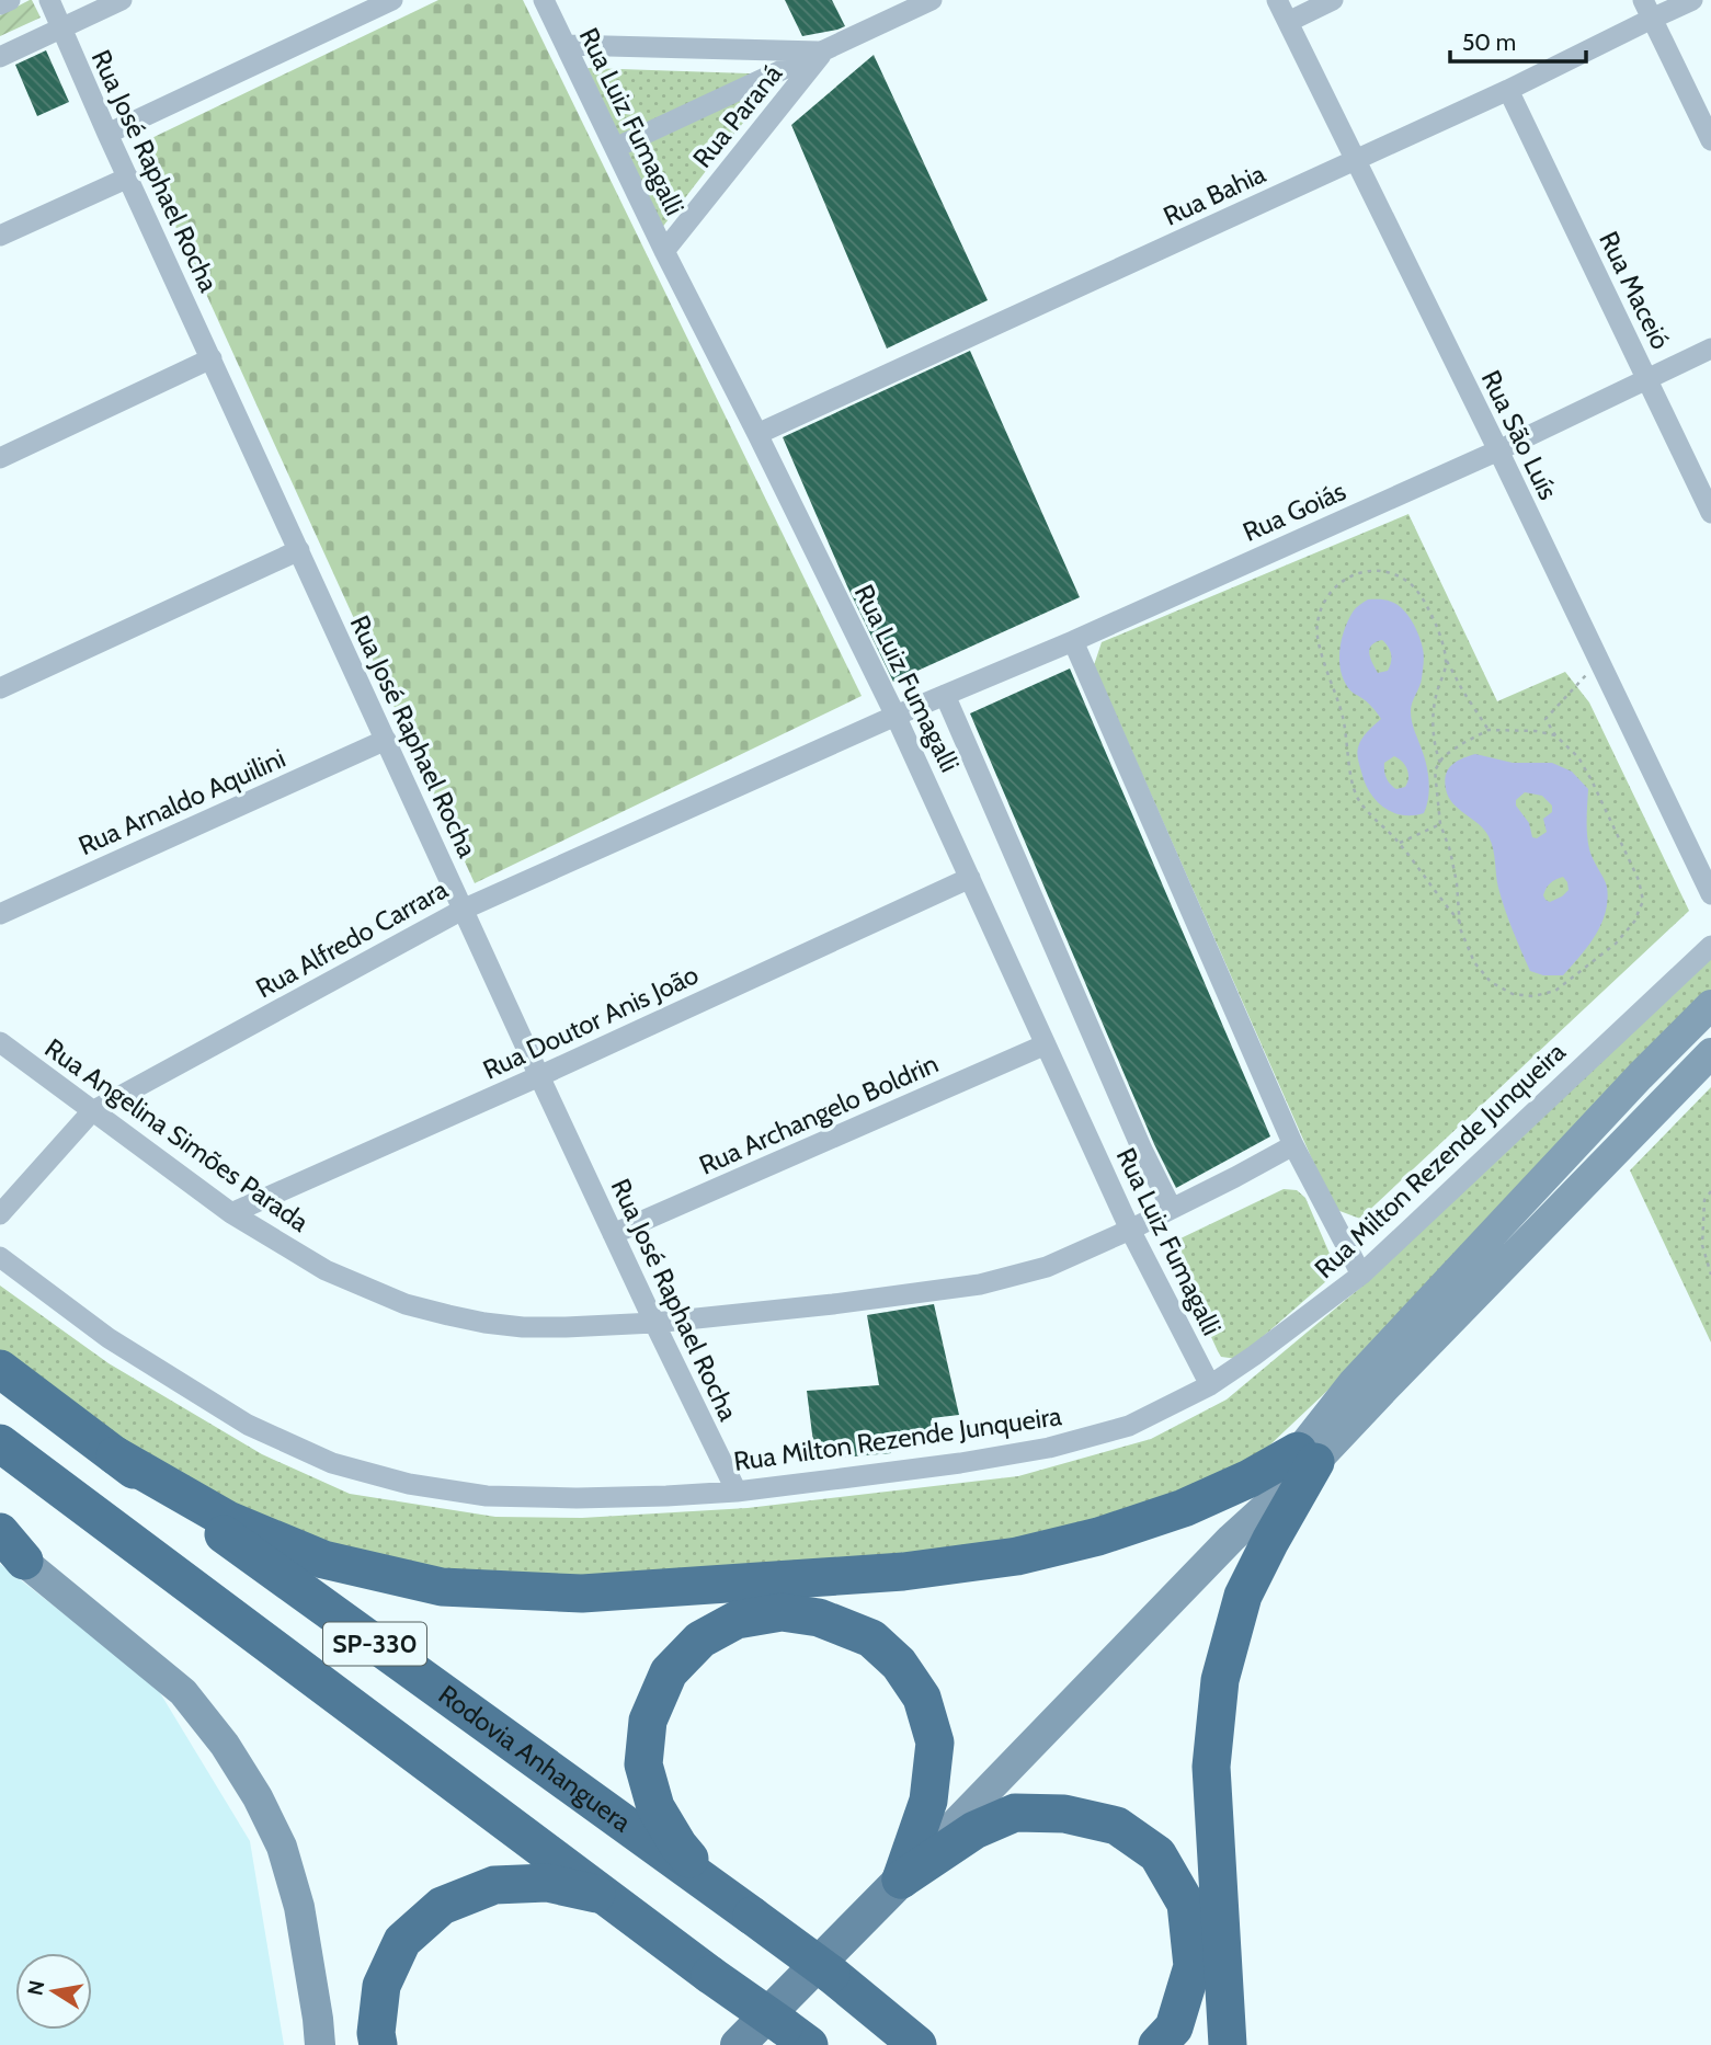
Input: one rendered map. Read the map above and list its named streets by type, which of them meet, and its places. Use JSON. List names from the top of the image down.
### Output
{
  "streets": {
    "highway": ["SP-330", "Rodovia Anhanguera"],
    "street": [
      "Rua Paraná",
      "Rua Luiz Fumagalli",
      "Rua José Raphael Rocha",
      "Rua Bahia",
      "Rua Maceió",
      "Rua São Luís",
      "Rua Goiás",
      "Rua Arnaldo Aquilini",
      "Rua Alfredo Carrara",
      "Rua Doutor Anis João",
      "Rua Archangelo Boldrin",
      "Rua Angelina Simões Parada",
      "Rua Milton Rezende Junqueira"
    ]
  },
  "crossings": [
    ["Rua Paraná", "Rua Luiz Fumagalli"],
    ["Rua Luiz Fumagalli", "Rua Bahia"],
    ["Rua Luiz Fumagalli", "Rua Goiás"],
    ["Rua Luiz Fumagalli", "Rua Alfredo Carrara"],
    ["Rua Luiz Fumagalli", "Rua Doutor Anis João"],
    ["Rua Luiz Fumagalli", "Rua Archangelo Boldrin"],
    ["Rua Luiz Fumagalli", "Rua Angelina Simões Parada"],
    ["Rua Luiz Fumagalli", "Rua Milton Rezende Junqueira"],
    ["Rua José Raphael Rocha", "Rua Arnaldo Aquilini"],
    ["Rua José Raphael Rocha", "Rua Alfredo Carrara"],
    ["Rua José Raphael Rocha", "Rua Doutor Anis João"],
    ["Rua José Raphael Rocha", "Rua Archangelo Boldrin"],
    ["Rua José Raphael Rocha", "Rua Angelina Simões Parada"],
    ["Rua José Raphael Rocha", "Rua Milton Rezende Junqueira"],
    ["Rua Bahia", "Rua Maceió"],
    ["Rua Bahia", "Rua São Luís"],
    ["Rua Maceió", "Rua Goiás"],
    ["Rua São Luís", "Rua Goiás"],
    ["Rua Goiás", "Rua Alfredo Carrara"],
    ["Rua Alfredo Carrara", "Rua Angelina Simões Parada"],
    ["Rua Doutor Anis João", "Rua Angelina Simões Parada"]
  ],
  "scale_bar": "50 m",
  "north": "left"
}
